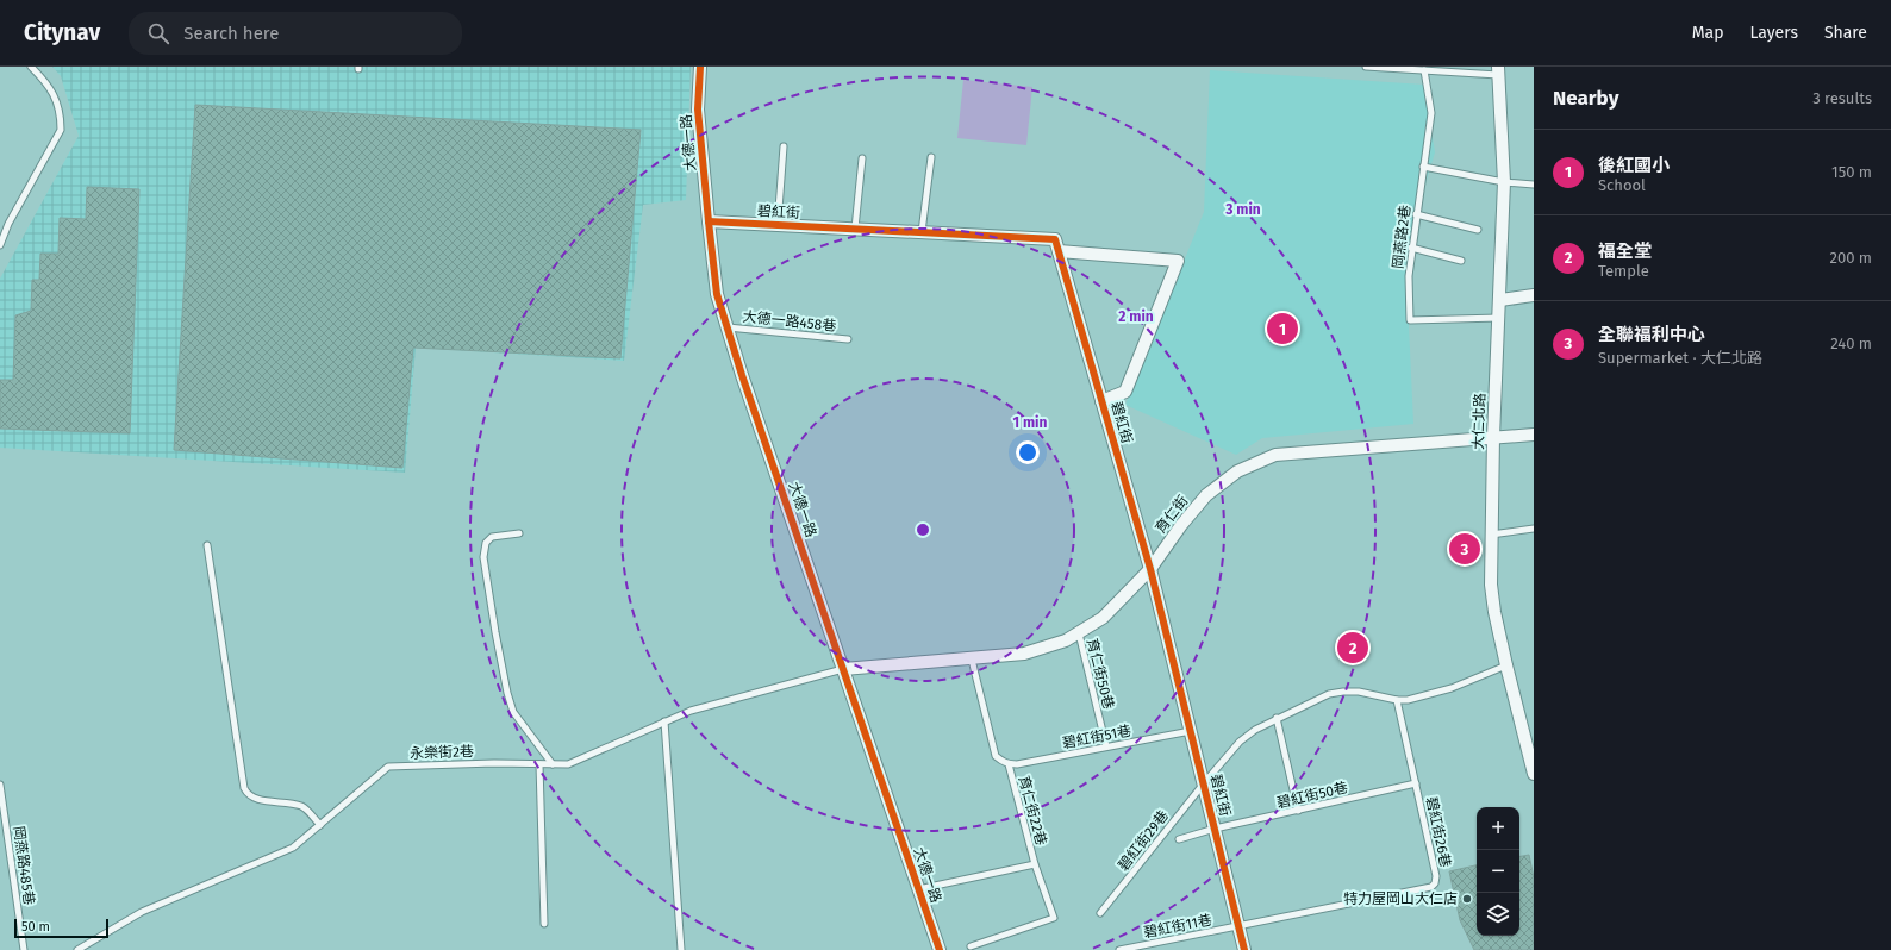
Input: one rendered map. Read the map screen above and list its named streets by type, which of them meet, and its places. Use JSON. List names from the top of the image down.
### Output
{
  "streets": {
    "street": [
      "大德一路",
      "碧紅街",
      "大仁北路",
      "育仁街"
    ],
    "lane": [
      "岡燕路2巷",
      "大德一路458巷",
      "育仁街50巷",
      "碧紅街51巷",
      "永樂街2巷",
      "碧紅街50巷",
      "育仁街22巷",
      "碧紅街26巷",
      "碧紅街29巷",
      "岡燕路485巷",
      "碧紅街11巷"
    ]
  },
  "crossings": [
    ["大德一路", "碧紅街"],
    ["大德一路", "大德一路458巷"],
    ["大德一路", "育仁街"],
    ["大德一路", "永樂街2巷"],
    ["碧紅街", "育仁街"],
    ["碧紅街", "碧紅街51巷"],
    ["碧紅街", "碧紅街50巷"],
    ["碧紅街", "碧紅街26巷"],
    ["碧紅街", "碧紅街29巷"],
    ["碧紅街", "碧紅街11巷"],
    ["岡燕路2巷", "大仁北路"],
    ["大仁北路", "育仁街"],
    ["育仁街", "育仁街50巷"],
    ["育仁街", "永樂街2巷"],
    ["育仁街", "育仁街22巷"],
    ["育仁街50巷", "碧紅街51巷"],
    ["碧紅街51巷", "育仁街22巷"],
    ["碧紅街50巷", "碧紅街26巷"],
    ["碧紅街26巷", "碧紅街29巷"],
    ["碧紅街26巷", "碧紅街11巷"]
  ],
  "places": ["特力屋岡山大仁店"],
  "scale_bar": "50 m",
  "page": {
    "header": "Citynav",
    "search": "Search here",
    "nav": ["Map", "Layers", "Share"],
    "heading": ["Nearby", "3 results"],
    "list": [
      {
        "mark": "1",
        "name": "後紅國小",
        "note": "School",
        "value": "150 m"
      },
      {
        "mark": "2",
        "name": "福全堂",
        "note": "Temple",
        "value": "200 m"
      },
      {
        "mark": "3",
        "name": "全聯福利中心",
        "note": "Supermarket · 大仁北路",
        "value": "240 m"
      }
    ],
    "pins": ["1", "3", "2"],
    "map_buttons": ["+", "−"],
    "scale": "50 m"
  },
  "rings": ["3 min", "2 min", "1 min"]
}
